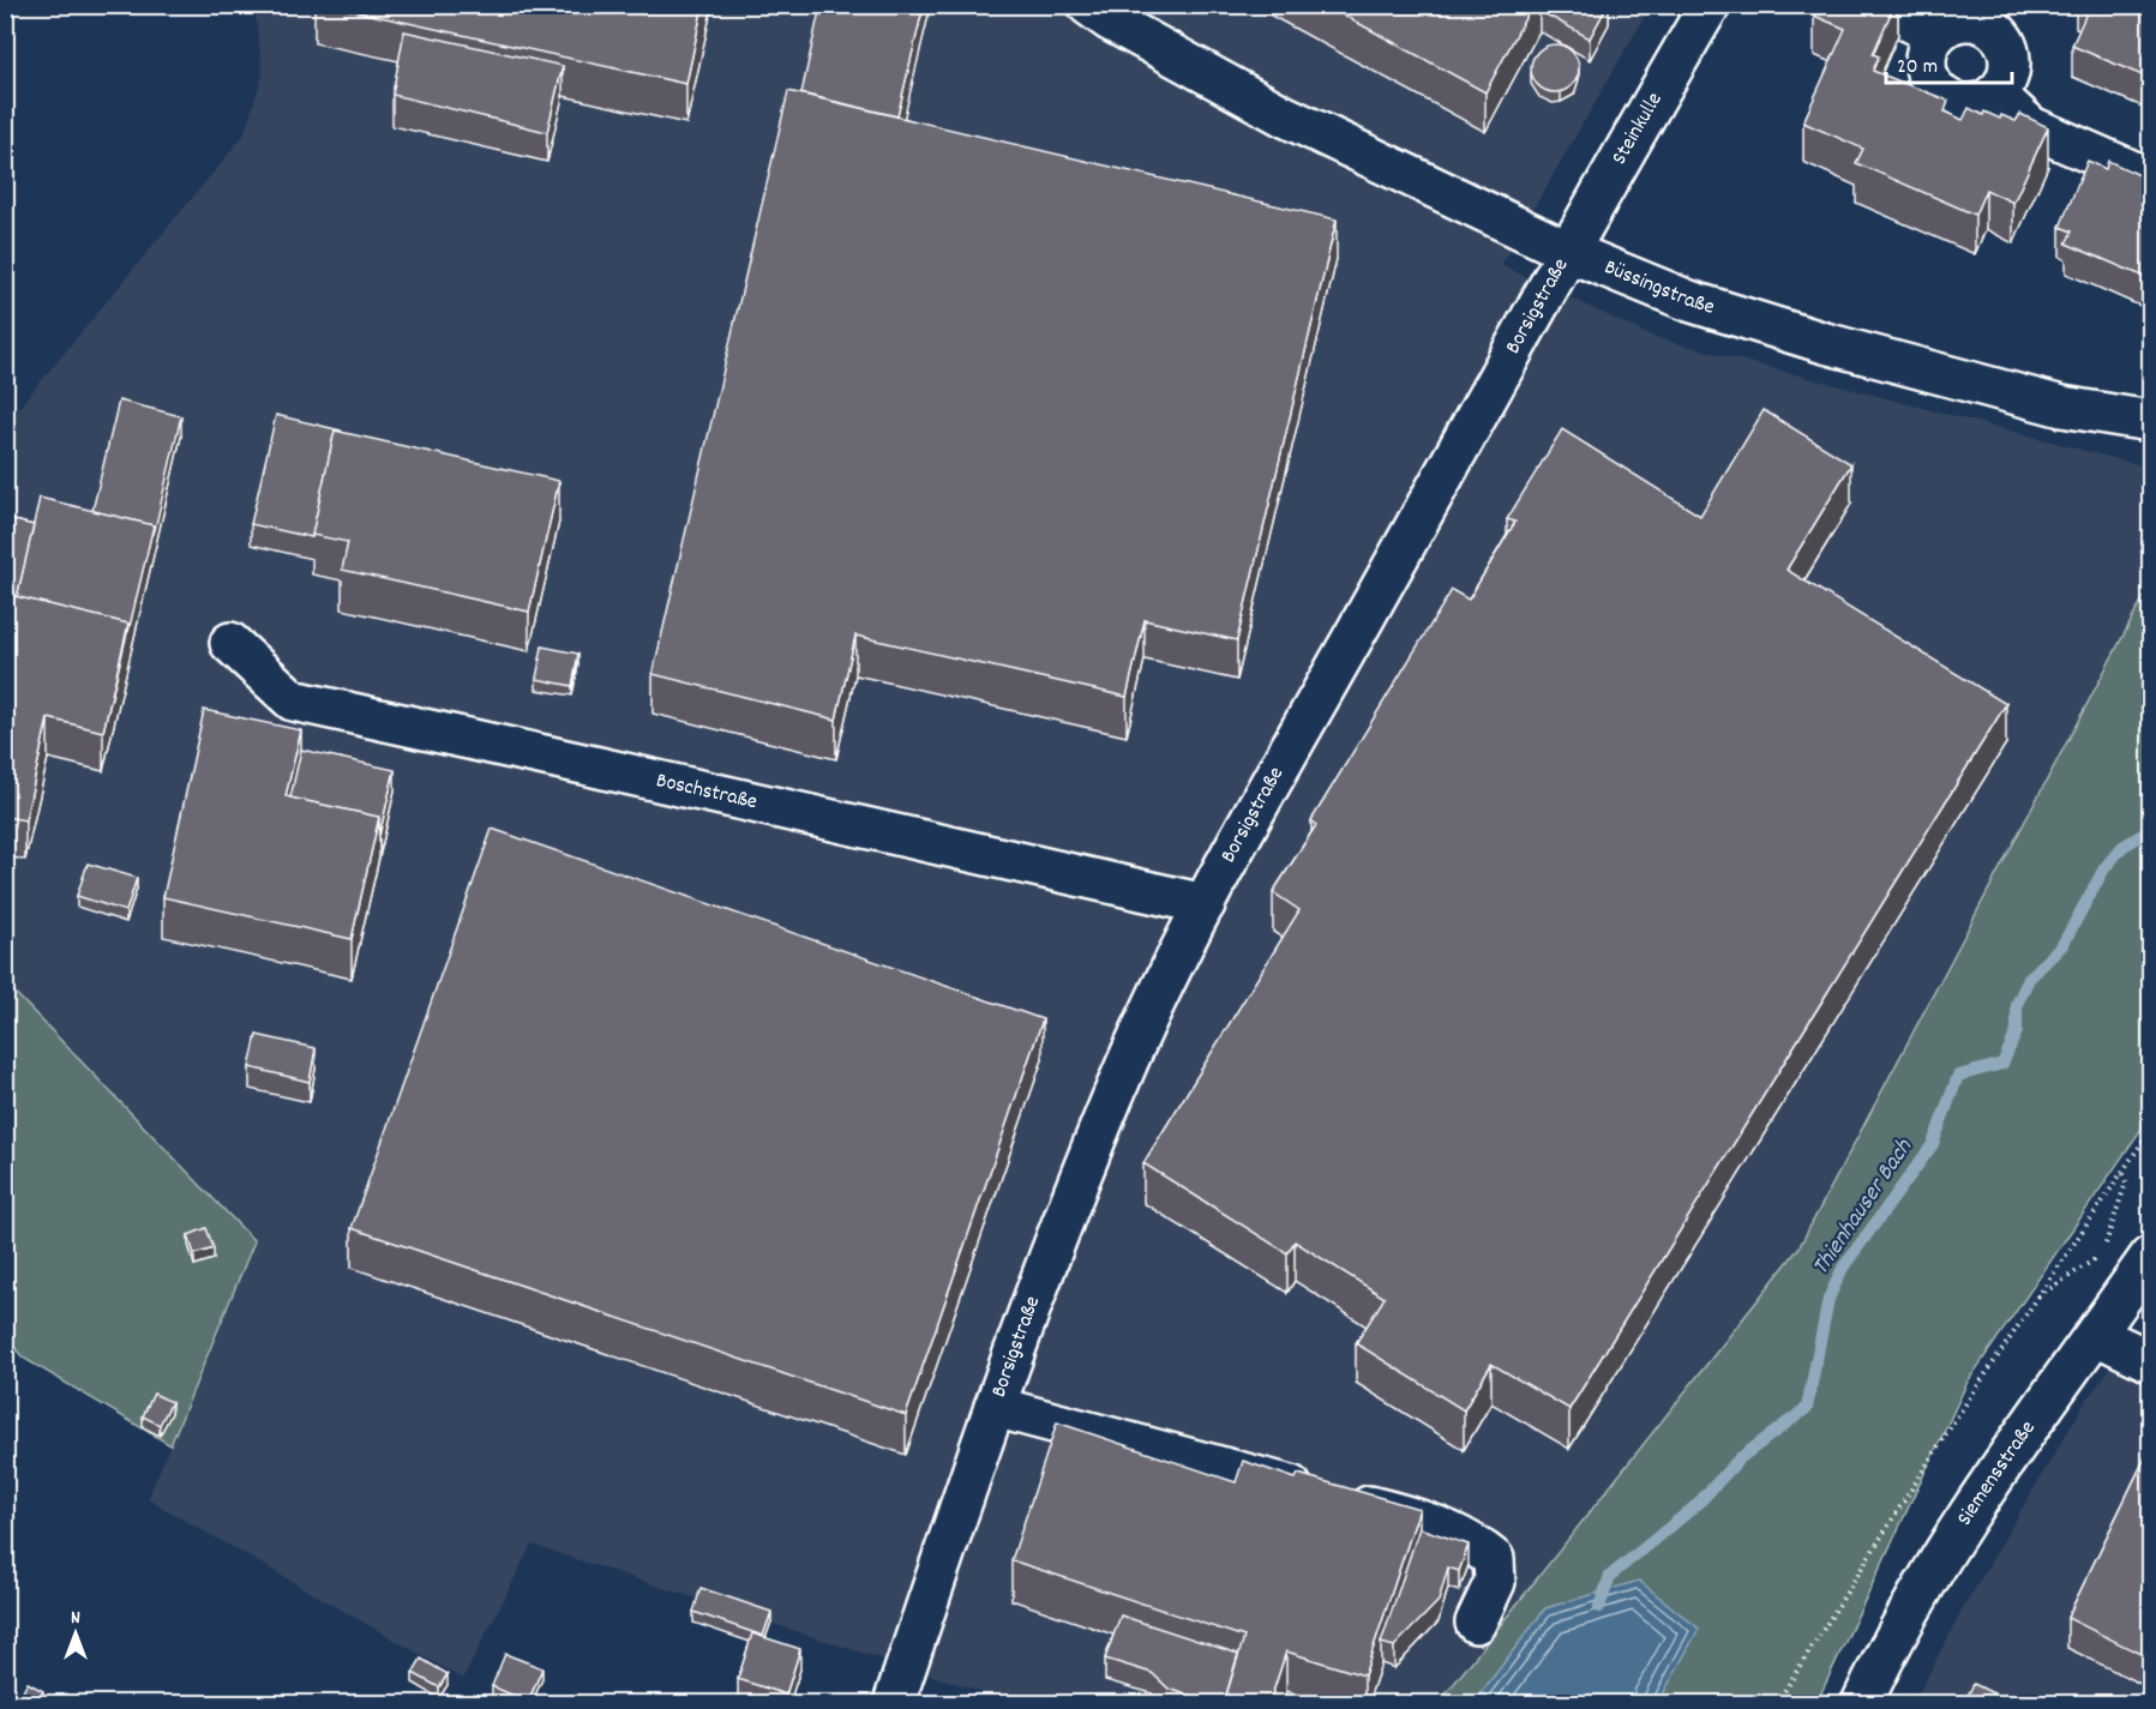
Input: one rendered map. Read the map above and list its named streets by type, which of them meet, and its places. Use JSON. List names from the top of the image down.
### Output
{
  "streets": {
    "street": [
      "Steinkulle",
      "Büssingstraße",
      "Borsigstraße",
      "Boschstraße",
      "Siemensstraße"
    ]
  },
  "crossings": [
    ["Steinkulle", "Büssingstraße"],
    ["Steinkulle", "Borsigstraße"],
    ["Büssingstraße", "Borsigstraße"],
    ["Borsigstraße", "Boschstraße"]
  ],
  "water": ["Thienhauser Bach"],
  "scale_bar": "20 m",
  "north": "top"
}
